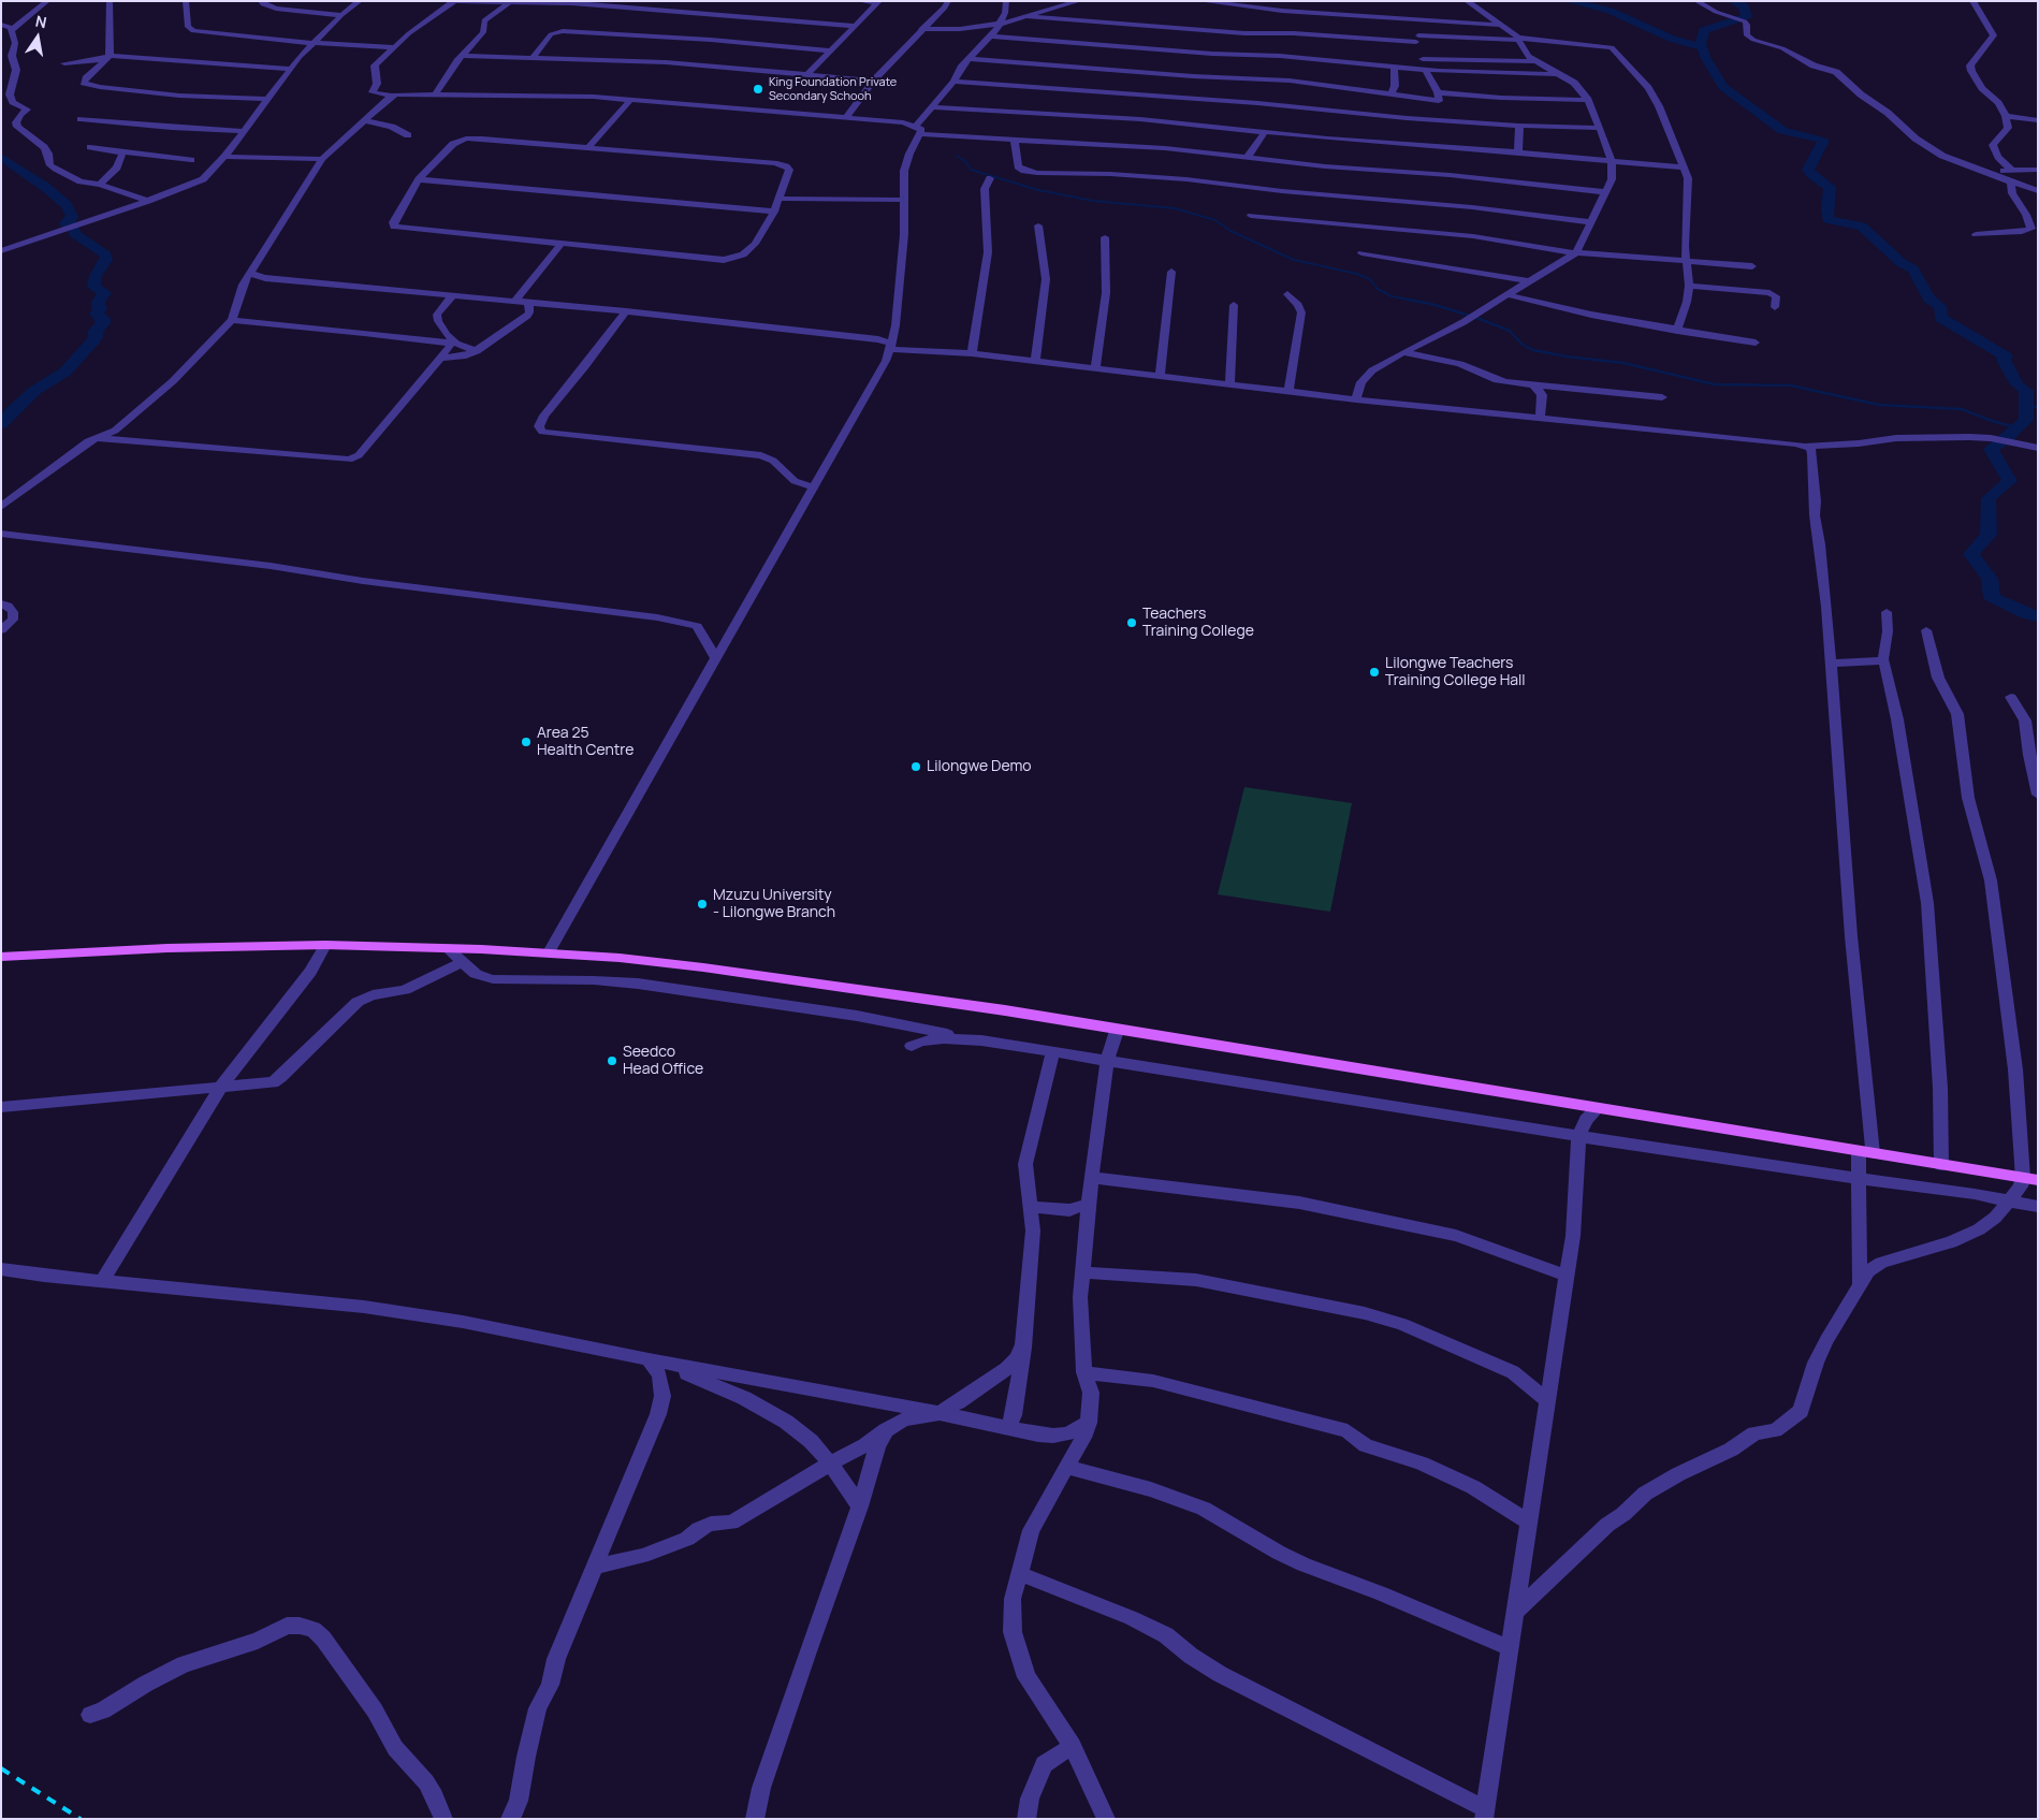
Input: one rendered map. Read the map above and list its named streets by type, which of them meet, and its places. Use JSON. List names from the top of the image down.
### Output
{
  "places": [
    "King Foundation Private Secondary Schooh",
    "Teachers Training College",
    "Lilongwe Teachers Training College Hall",
    "Area 25 Health Centre",
    "Lilongwe Demo",
    "Mzuzu University - Lilongwe Branch",
    "Seedco Head Office"
  ],
  "north": "top"
}
